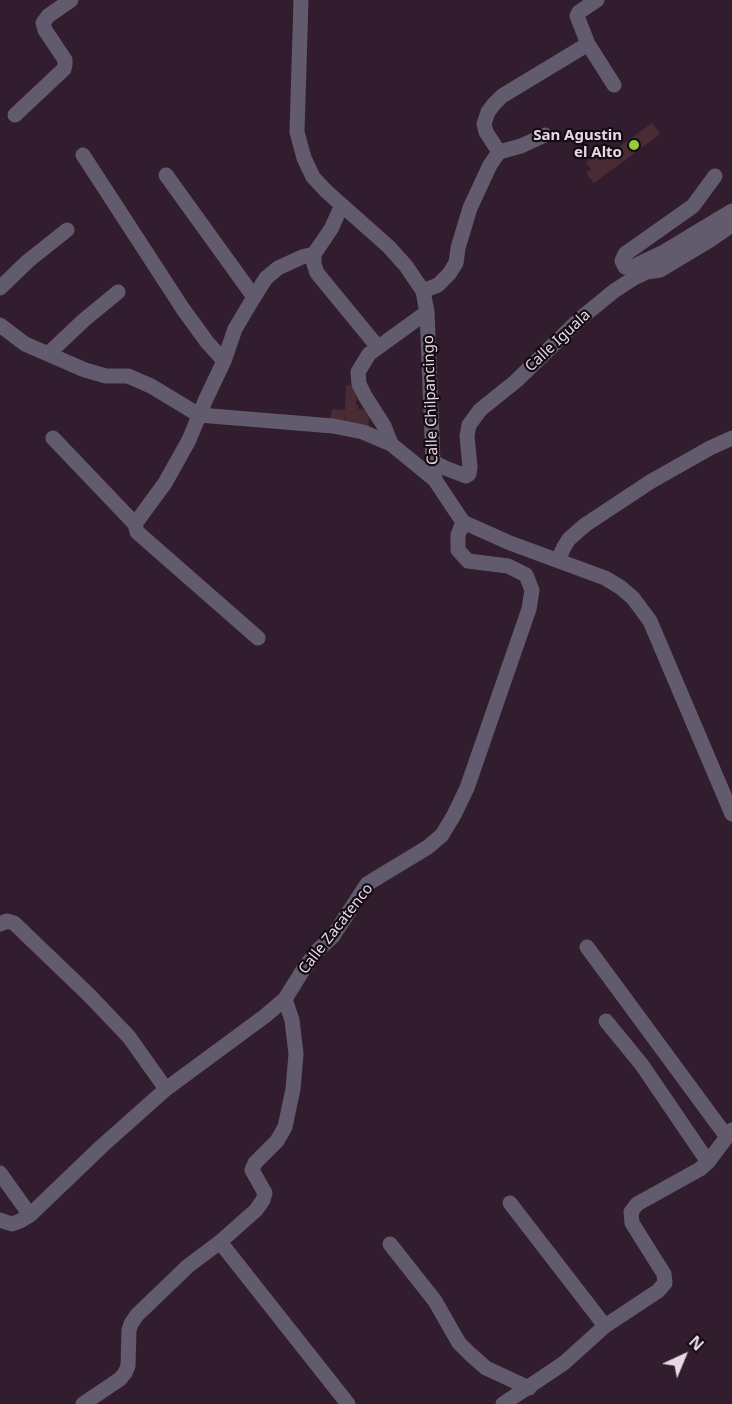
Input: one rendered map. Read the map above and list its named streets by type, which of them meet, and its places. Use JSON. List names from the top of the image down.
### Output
{
  "streets": {
    "street": ["Calle Iguala", "Calle Chilpancingo", "Calle Zacatenco"]
  },
  "crossings": [
    ["Calle Iguala", "Calle Chilpancingo"],
    ["Calle Chilpancingo", "Calle Zacatenco"]
  ],
  "places": ["San Agustin el Alto"],
  "north": "top right"
}
